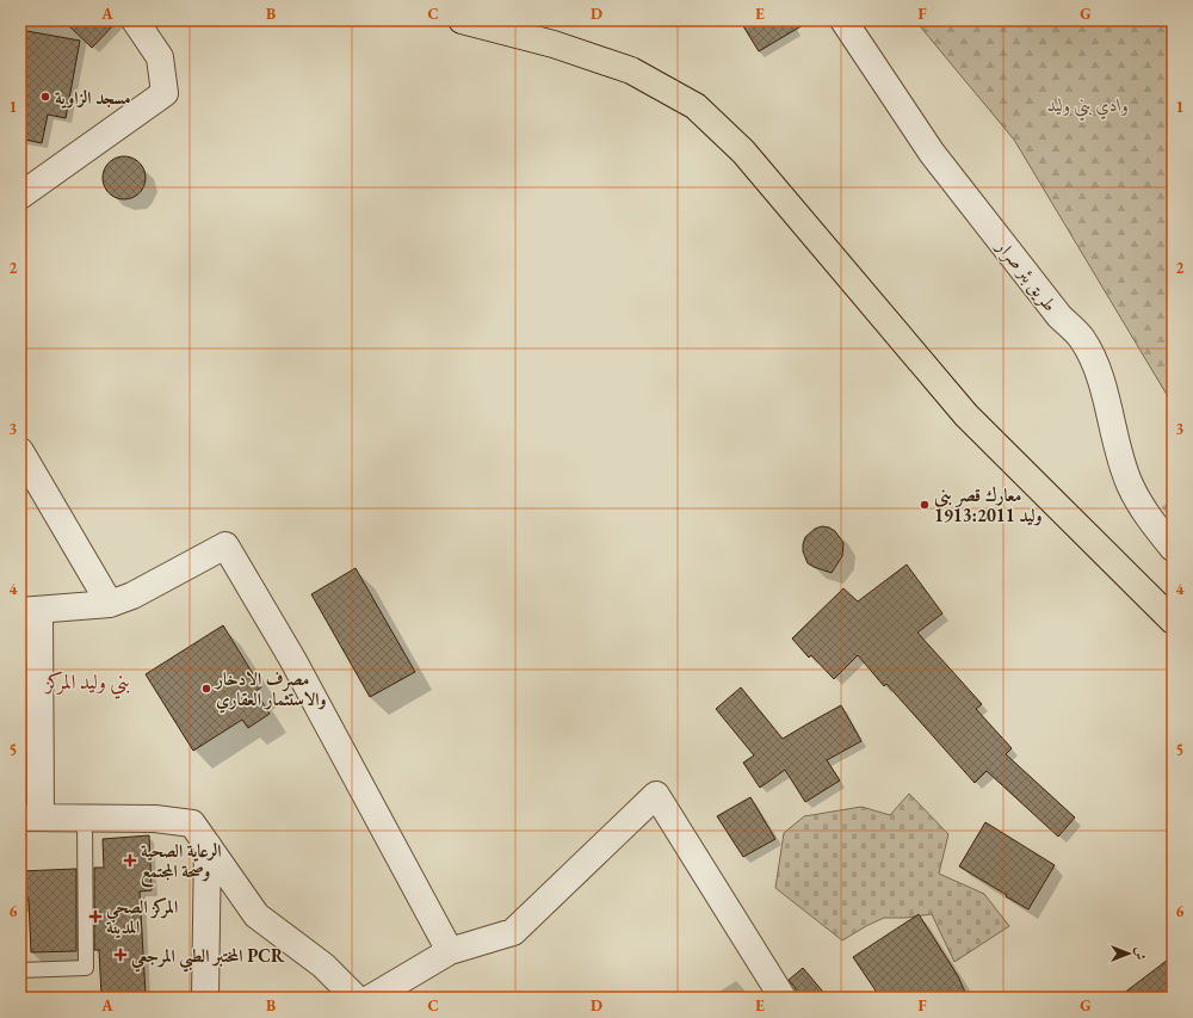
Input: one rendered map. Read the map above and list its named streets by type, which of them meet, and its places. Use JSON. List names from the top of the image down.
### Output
{
  "streets": {
    "street": ["طريق بئر صرار"]
  },
  "districts": ["بني وليد المركز"],
  "parks": ["وادي بني وليد"],
  "places": {
    "other": ["مسجد الزاوية", "معارك قصر بني وليد 1913:2011", "مصرف الادخار والاستثمار العقاري"],
    "health": ["الرعاية الصحية وصحة المجتمع", "المركز الصحي المدينة", "المختبر الطبي المرجعي PCR"]
  },
  "north": "right",
  "grid": {
    "columns": [
      "A",
      "B",
      "C",
      "D",
      "E",
      "F",
      "G"
    ],
    "rows": [
      "1",
      "2",
      "3",
      "4",
      "5",
      "6"
    ]
  }
}
